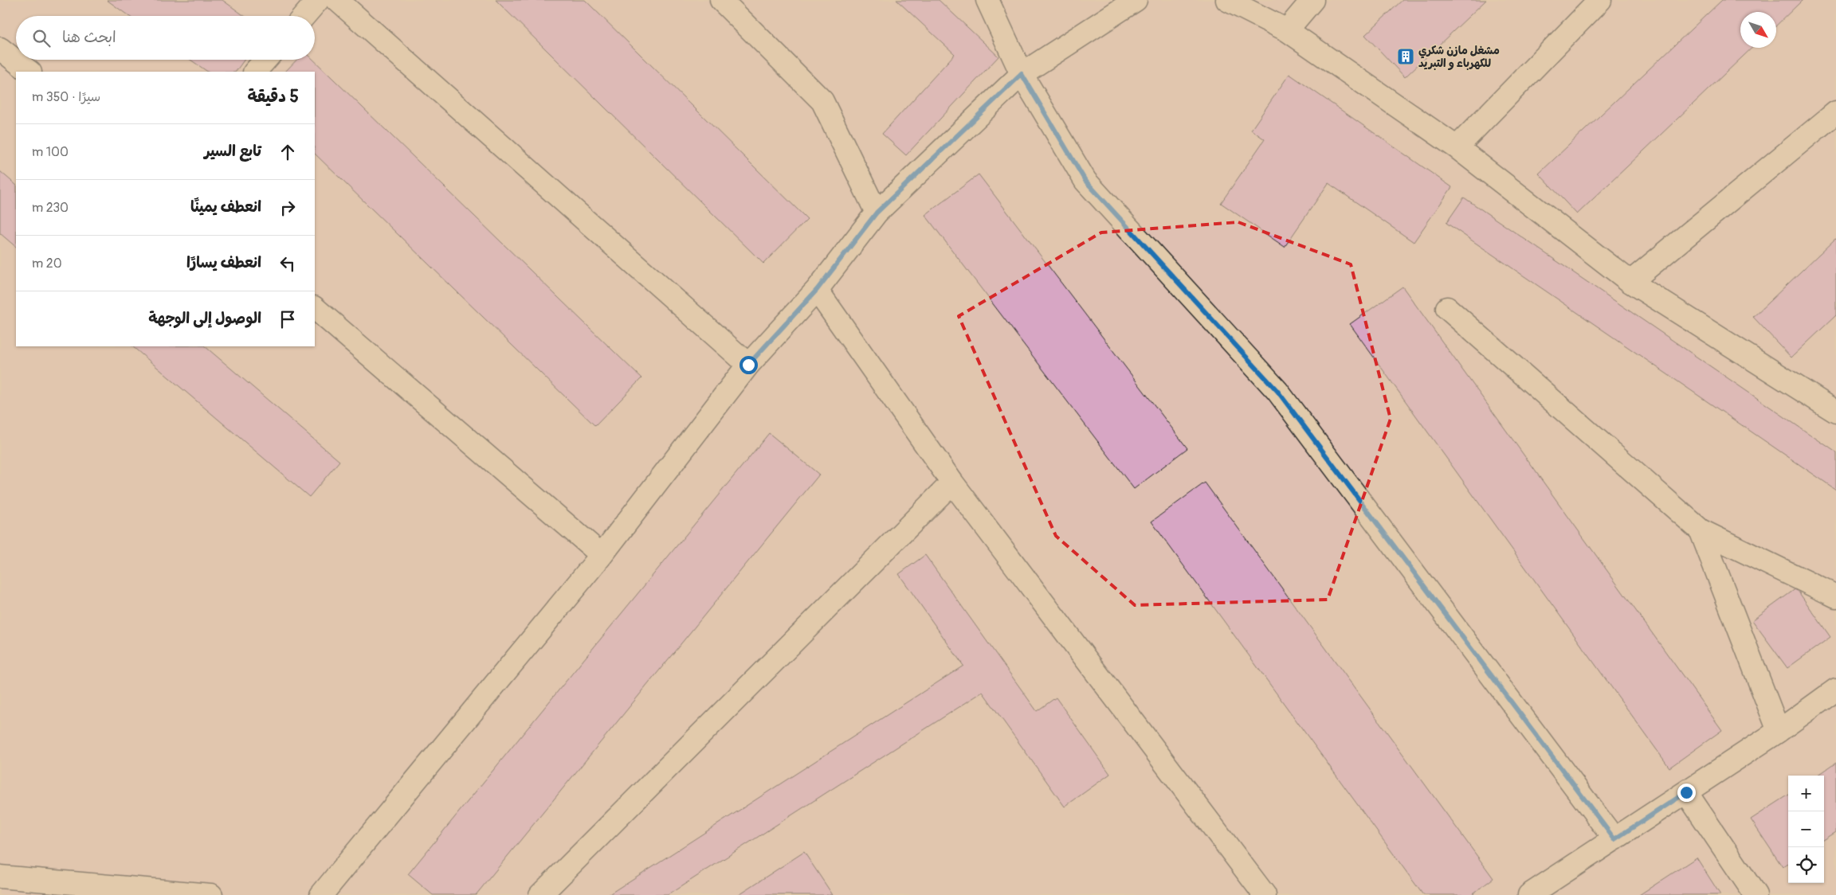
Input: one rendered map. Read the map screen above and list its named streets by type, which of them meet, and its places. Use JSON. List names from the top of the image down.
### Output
{
  "places": {
    "building": ["مشغل مازن شكري للكهرباء و التبريد"]
  },
  "north": "bottom right",
  "page": {
    "search": "ابحث هنا",
    "heading": ["5 دقيقة", "سيرًا · 350 m"],
    "list": [
      ["تابع السير", "100 m"],
      ["انعطف يمينًا", "230 m"],
      ["انعطف يسارًا", "20 m"],
      "الوصول إلى الوجهة"
    ],
    "map_buttons": ["+", "−"]
  }
}
